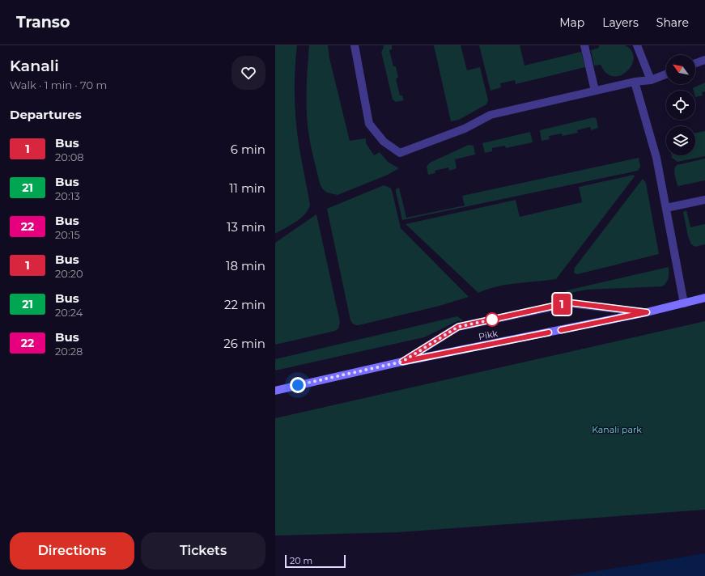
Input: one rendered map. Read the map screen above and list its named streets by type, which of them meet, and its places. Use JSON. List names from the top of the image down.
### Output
{
  "streets": {
    "street": ["Pikk"]
  },
  "parks": ["Kanali park"],
  "lines": ["bus line 1"],
  "scale_bar": "20 m",
  "north": "top left",
  "page": {
    "header": "Transo",
    "nav": ["Map", "Layers", "Share"],
    "heading": [
      ["Kanali", "Walk · 1 min · 70 m"],
      "Departures"
    ],
    "on_map": "1",
    "list": [
      {
        "mark": "1",
        "name": "Bus",
        "note": "20:08",
        "value": "6 min"
      },
      {
        "mark": "21",
        "name": "Bus",
        "note": "20:13",
        "value": "11 min"
      },
      {
        "mark": "22",
        "name": "Bus",
        "note": "20:15",
        "value": "13 min"
      },
      {
        "mark": "1",
        "name": "Bus",
        "note": "20:20",
        "value": "18 min"
      },
      {
        "mark": "21",
        "name": "Bus",
        "note": "20:24",
        "value": "22 min"
      },
      {
        "mark": "22",
        "name": "Bus",
        "note": "20:28",
        "value": "26 min"
      }
    ],
    "buttons": ["Directions", "Tickets"],
    "scale": "20 m"
  }
}
